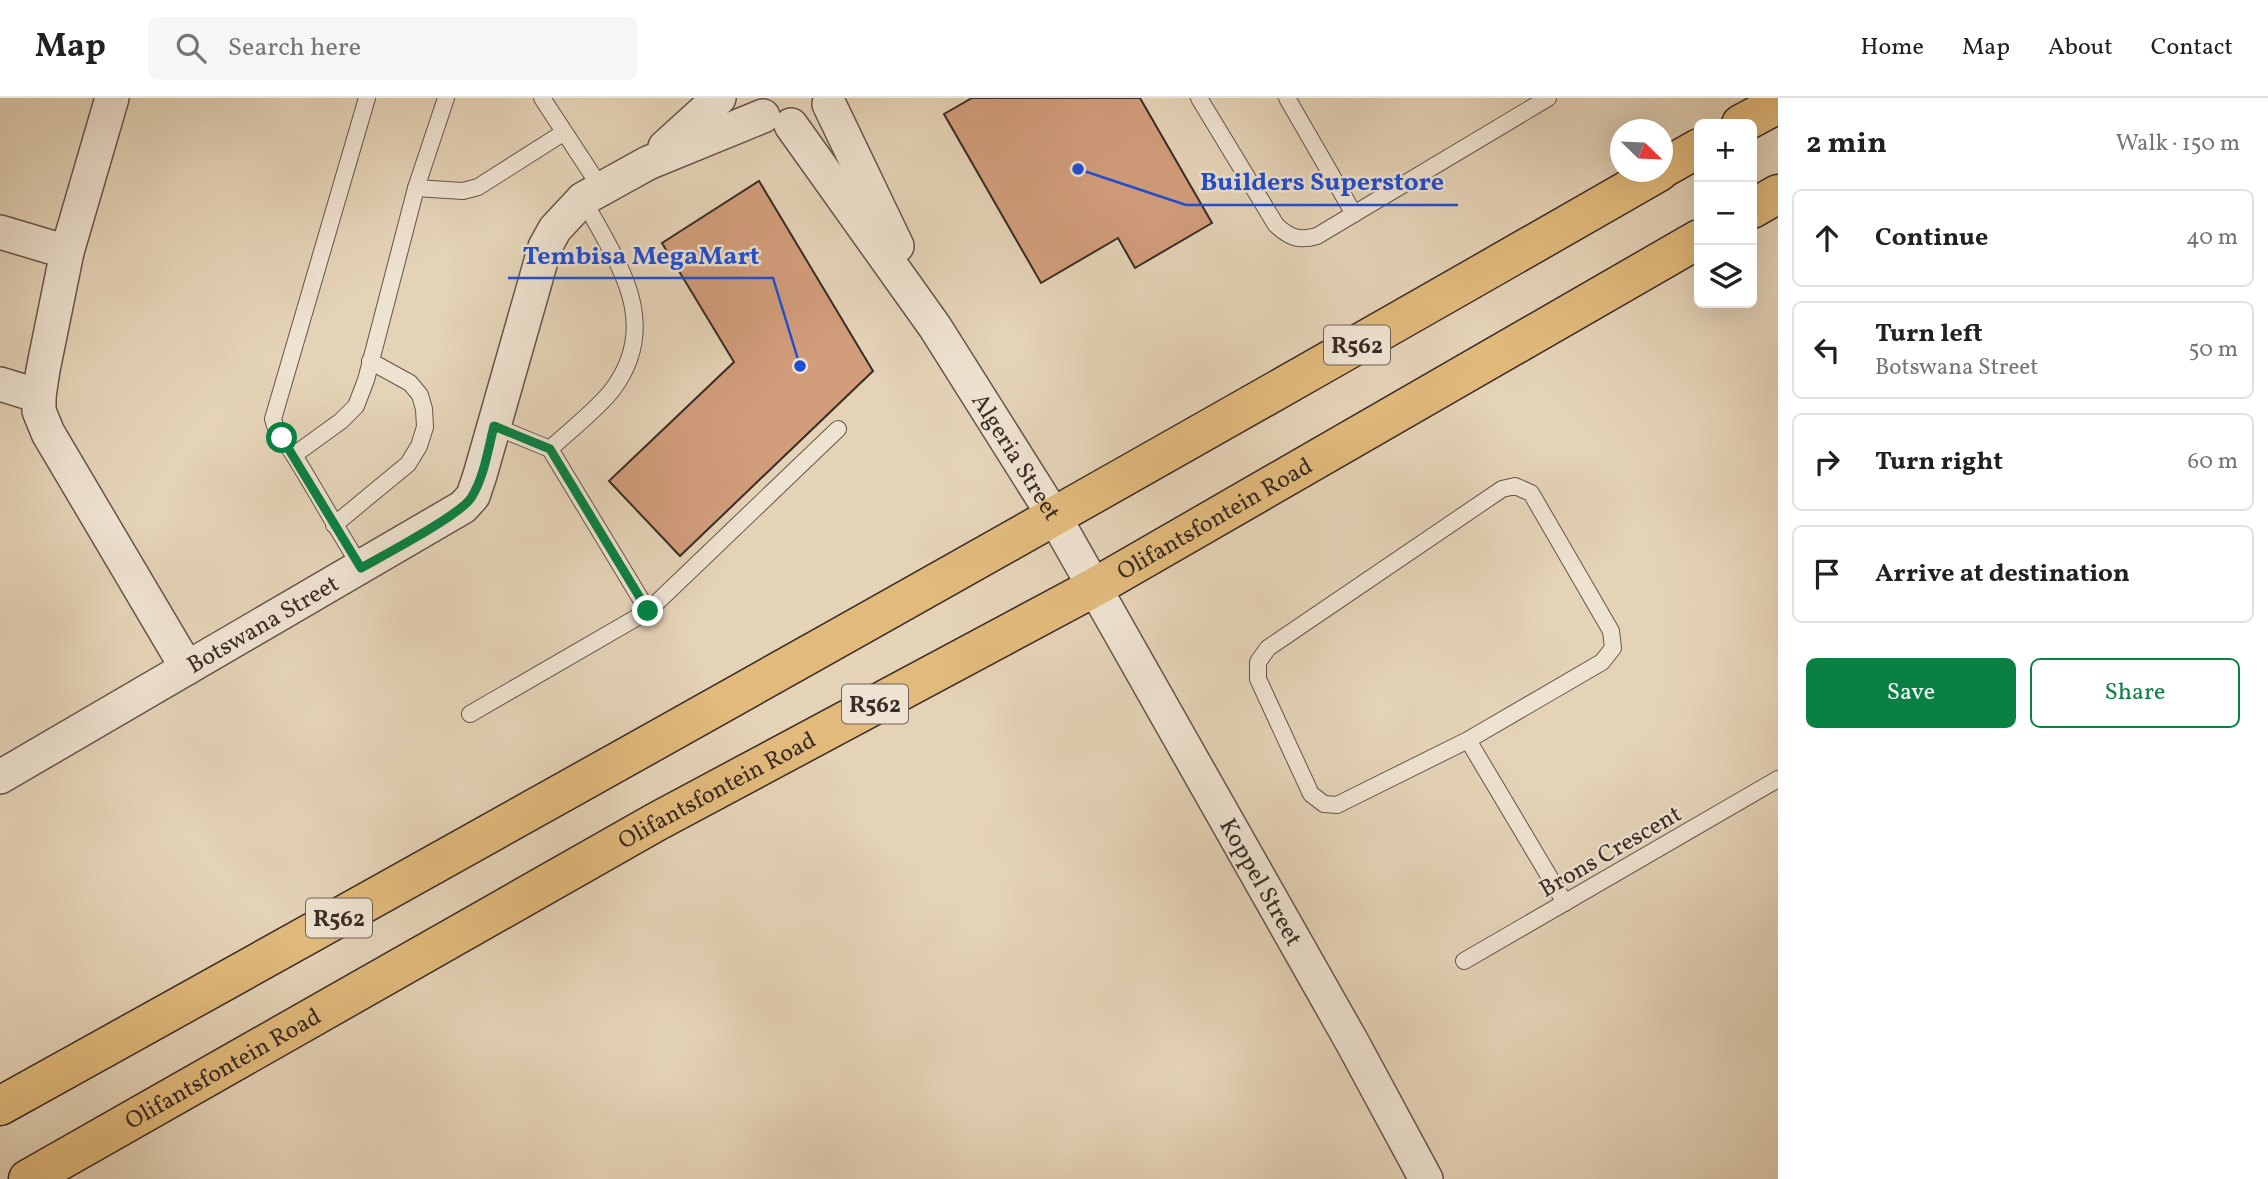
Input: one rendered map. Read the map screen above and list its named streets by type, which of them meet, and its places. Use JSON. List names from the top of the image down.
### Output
{
  "streets": {
    "main road": ["R562", "Olifantsfontein Road"],
    "street": ["Algeria Street", "Botswana Street", "Koppel Street"],
    "lane": ["Brons Crescent"]
  },
  "crossings": [
    ["R562", "Algeria Street"],
    ["Algeria Street", "Olifantsfontein Road"],
    ["Algeria Street", "Botswana Street"],
    ["Algeria Street", "Koppel Street"],
    ["Olifantsfontein Road", "Koppel Street"]
  ],
  "places": ["Builders Superstore", "Tembisa MegaMart"],
  "north": "bottom right",
  "page": {
    "header": "Map",
    "search": "Search here",
    "nav": [
      "Home",
      "Map",
      "About",
      "Contact"
    ],
    "heading": ["2 min", "Walk · 150 m"],
    "map_buttons": ["+", "−"],
    "list": [
      ["Continue", "40 m"],
      ["Turn left", "Botswana Street", "50 m"],
      ["Turn right", "60 m"],
      "Arrive at destination"
    ],
    "buttons": ["Save", "Share"]
  }
}
